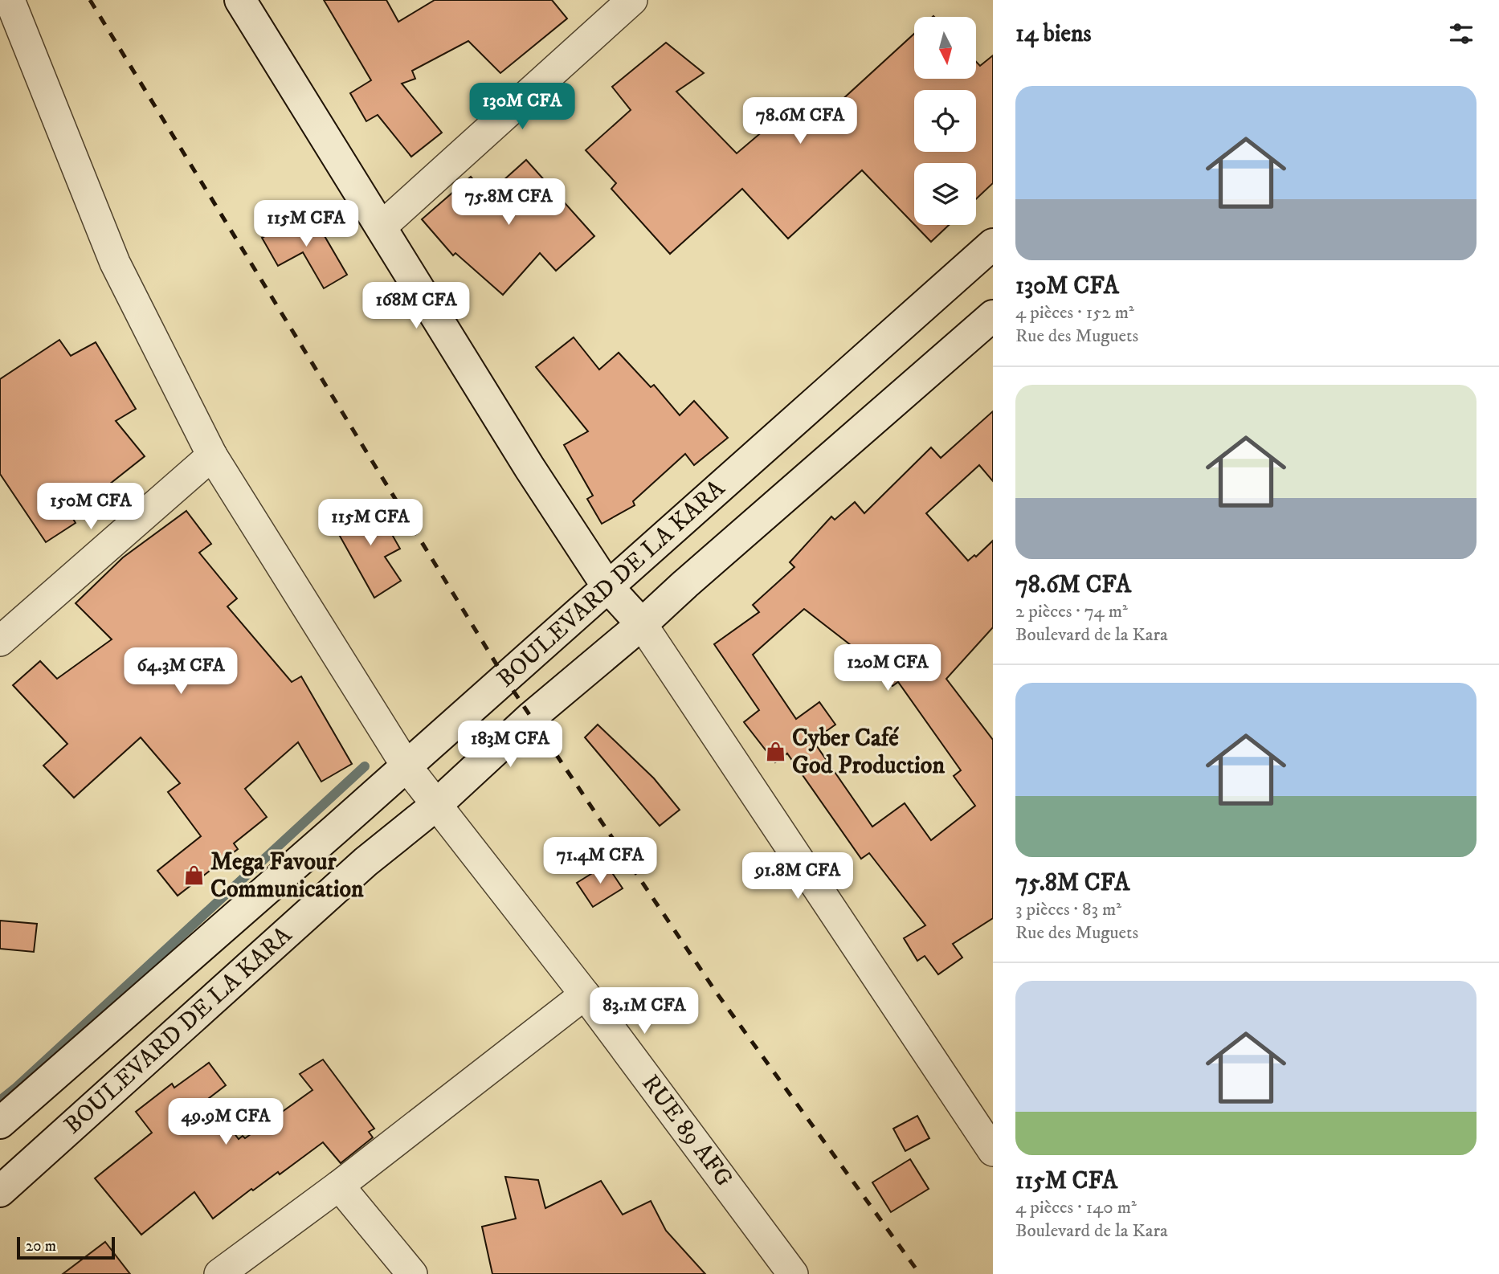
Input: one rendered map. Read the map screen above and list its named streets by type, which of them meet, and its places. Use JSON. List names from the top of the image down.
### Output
{
  "streets": {
    "main road": ["BOULEVARD DE LA KARA"],
    "street": ["RUE 89 AFG"]
  },
  "crossings": [
    ["BOULEVARD DE LA KARA", "RUE 89 AFG"]
  ],
  "places": {
    "shop": ["Cyber Café God Production", "Mega Favour Communication"]
  },
  "scale_bar": "20 m",
  "north": "bottom",
  "page": {
    "heading": "14 biens",
    "list": [
      {
        "name": "130M CFA",
        "note": "4 pièces · 152 m² · Rue des Muguets"
      },
      {
        "name": "78.6M CFA",
        "note": "2 pièces · 74 m² · Boulevard de la Kara"
      },
      {
        "name": "75.8M CFA",
        "note": "3 pièces · 83 m² · Rue des Muguets"
      },
      {
        "name": "115M CFA",
        "note": "4 pièces · 140 m² · Boulevard de la Kara"
      }
    ],
    "price": [
      "130M CFA",
      "78.6M CFA",
      "75.8M CFA",
      "115M CFA",
      "168M CFA",
      "150M CFA",
      "115M CFA",
      "120M CFA",
      "64.3M CFA",
      "183M CFA",
      "71.4M CFA",
      "91.8M CFA",
      "83.1M CFA",
      "49.9M CFA"
    ],
    "scale": "20 m"
  }
}
